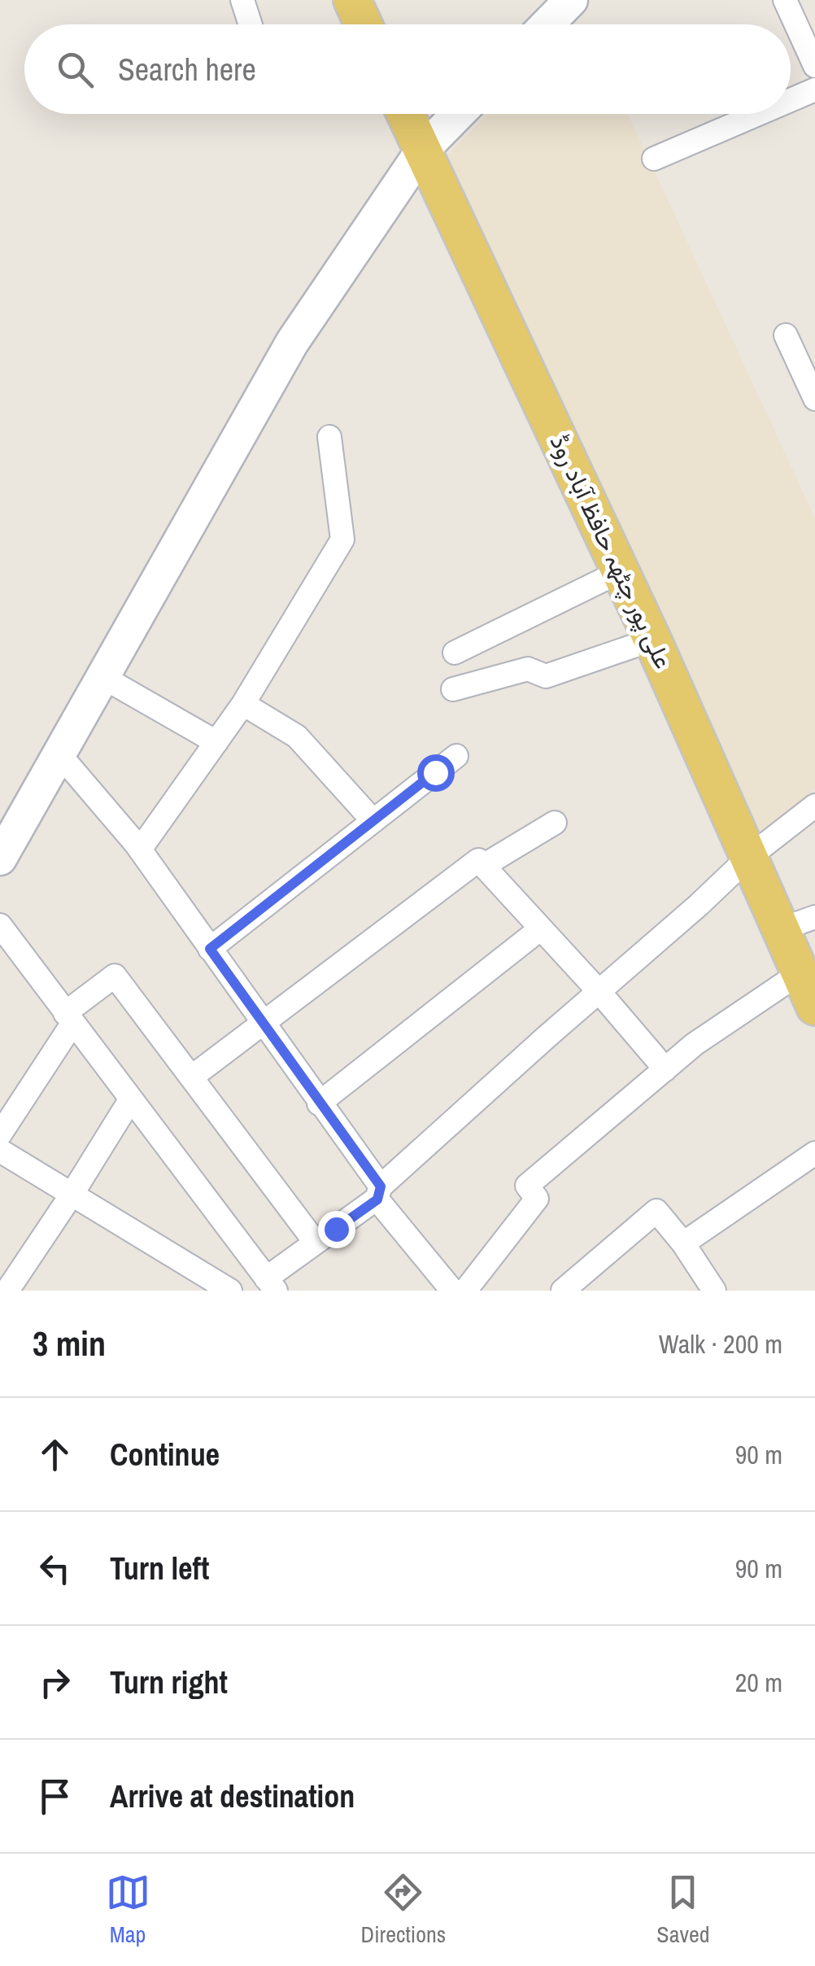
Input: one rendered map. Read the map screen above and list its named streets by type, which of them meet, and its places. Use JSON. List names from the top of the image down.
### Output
{
  "streets": {
    "main road": ["علی پور چٹھہ حافظ آباد روڈ"]
  },
  "page": {
    "search": "Search here",
    "heading": ["3 min", "Walk · 200 m"],
    "list": [
      ["Continue", "90 m"],
      ["Turn left", "90 m"],
      ["Turn right", "20 m"],
      "Arrive at destination"
    ],
    "nav": ["Map", "Directions", "Saved"]
  }
}
